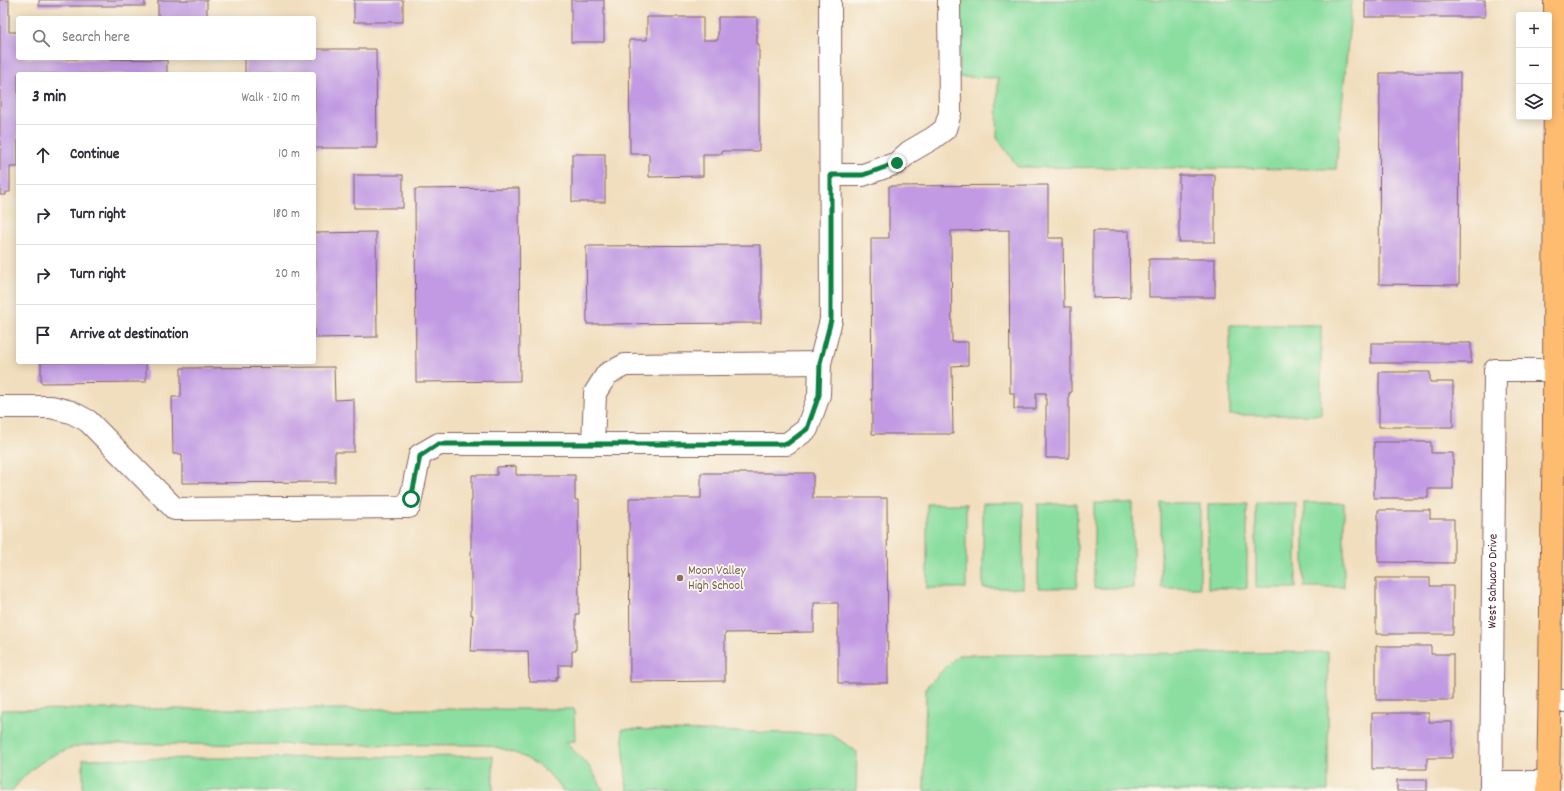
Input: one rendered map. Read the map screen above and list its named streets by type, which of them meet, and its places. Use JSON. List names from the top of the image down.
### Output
{
  "streets": {
    "street": ["West Sahuaro Drive"]
  },
  "places": ["Moon Valley High School"],
  "page": {
    "map_buttons": ["+", "−"],
    "search": "Search here",
    "heading": ["3 min", "Walk · 210 m"],
    "list": [
      ["Continue", "10 m"],
      ["Turn right", "180 m"],
      ["Turn right", "20 m"],
      "Arrive at destination"
    ]
  }
}
